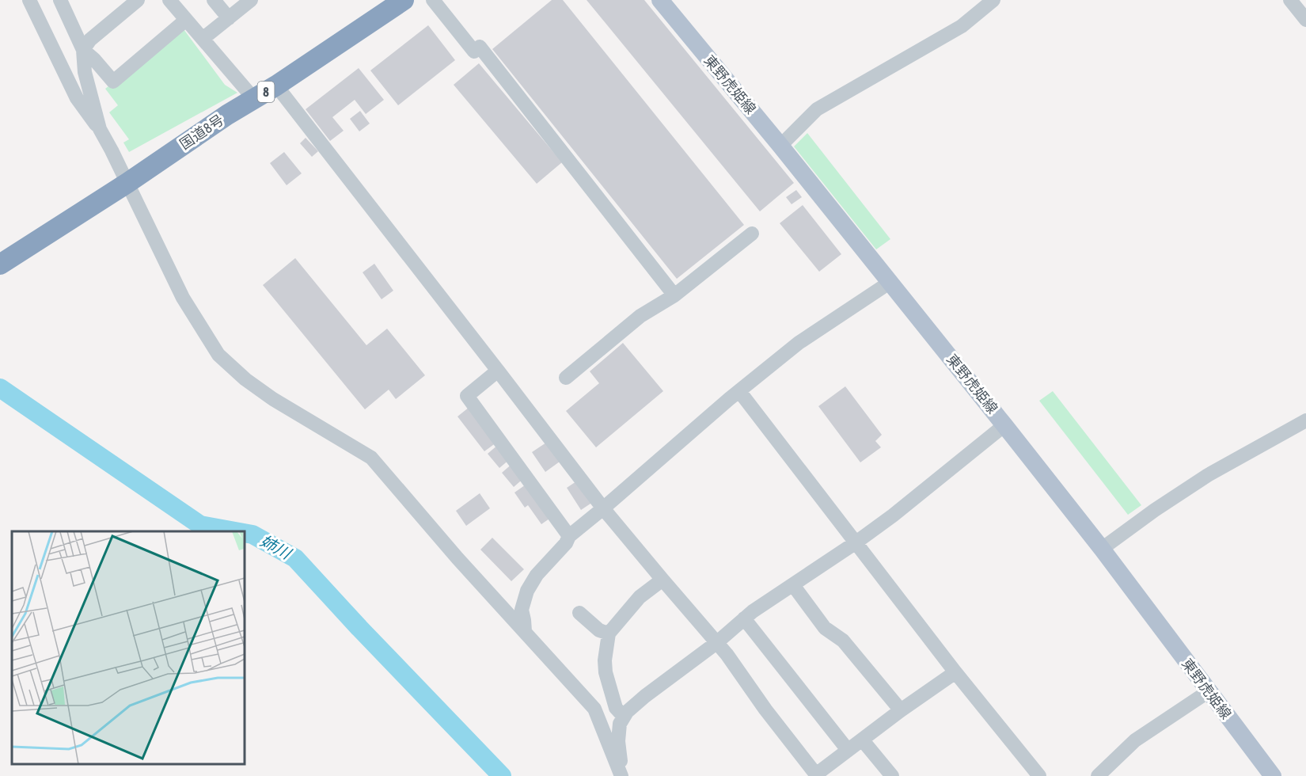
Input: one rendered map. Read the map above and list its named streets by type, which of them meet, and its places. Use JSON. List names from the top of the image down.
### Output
{
  "streets": {
    "highway": ["8", "国道8号"],
    "main road": ["東野虎姫線"]
  },
  "water": ["姉川"]
}
